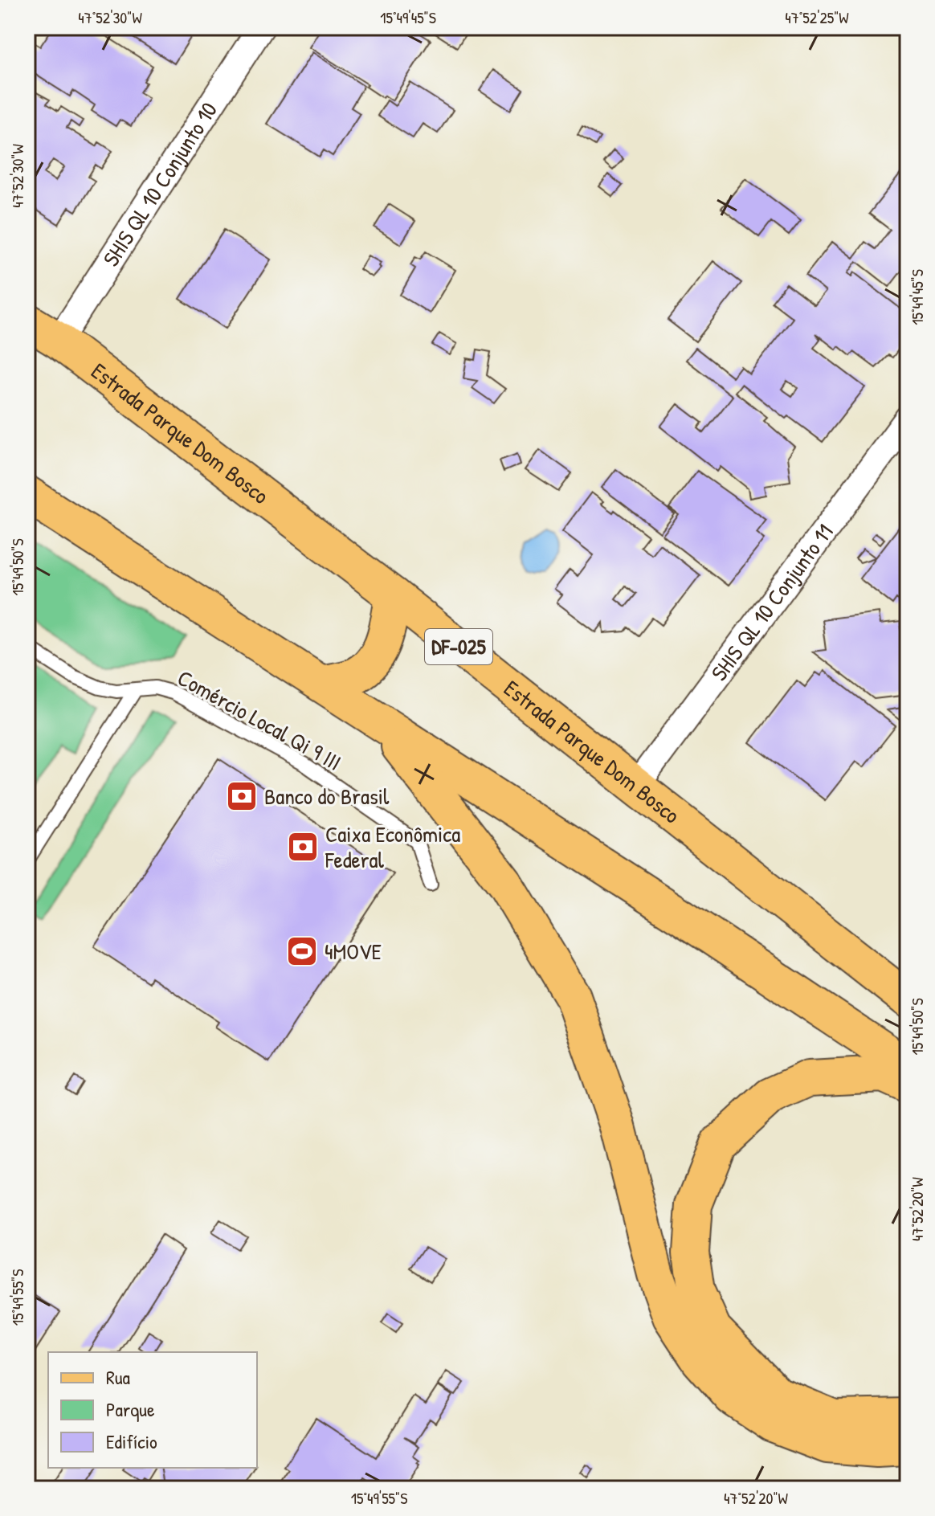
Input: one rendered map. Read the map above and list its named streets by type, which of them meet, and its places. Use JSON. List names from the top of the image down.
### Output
{
  "streets": {
    "main road": ["Estrada Parque Dom Bosco", "DF-025"],
    "street": ["SHIS QL 10 Conjunto 10", "SHIS QL 10 Conjunto 11"],
    "lane": ["Comércio Local Qi 9 III"]
  },
  "crossings": [
    ["SHIS QL 10 Conjunto 10", "Estrada Parque Dom Bosco"],
    ["Estrada Parque Dom Bosco", "SHIS QL 10 Conjunto 11"]
  ],
  "places": {
    "bank": ["Banco do Brasil", "Caixa Econômica Federal"],
    "sports": ["4MOVE"]
  },
  "legend": ["Rua", "Parque", "Edifício"],
  "coordinates": [
    "47°52'30\"W",
    "15°49'45\"S",
    "47°52'25\"W",
    "15°49'50\"S",
    "47°52'20\"W",
    "15°49'55\"S"
  ]
}
